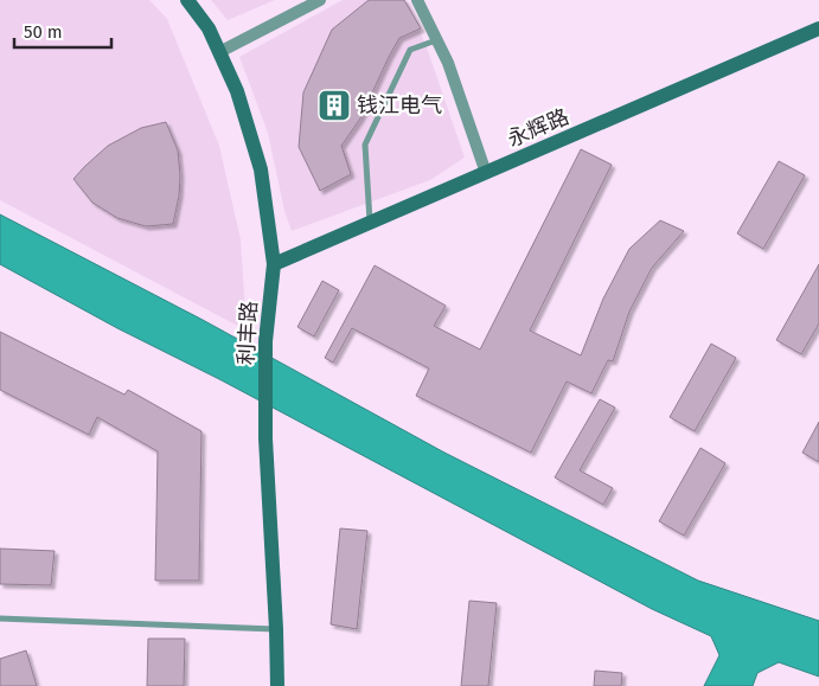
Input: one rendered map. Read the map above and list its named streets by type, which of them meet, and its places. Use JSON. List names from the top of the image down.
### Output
{
  "streets": {
    "street": ["永辉路", "利丰路"]
  },
  "crossings": [
    ["永辉路", "利丰路"]
  ],
  "places": {
    "building": ["钱江电气"]
  },
  "scale_bar": "50 m"
}
